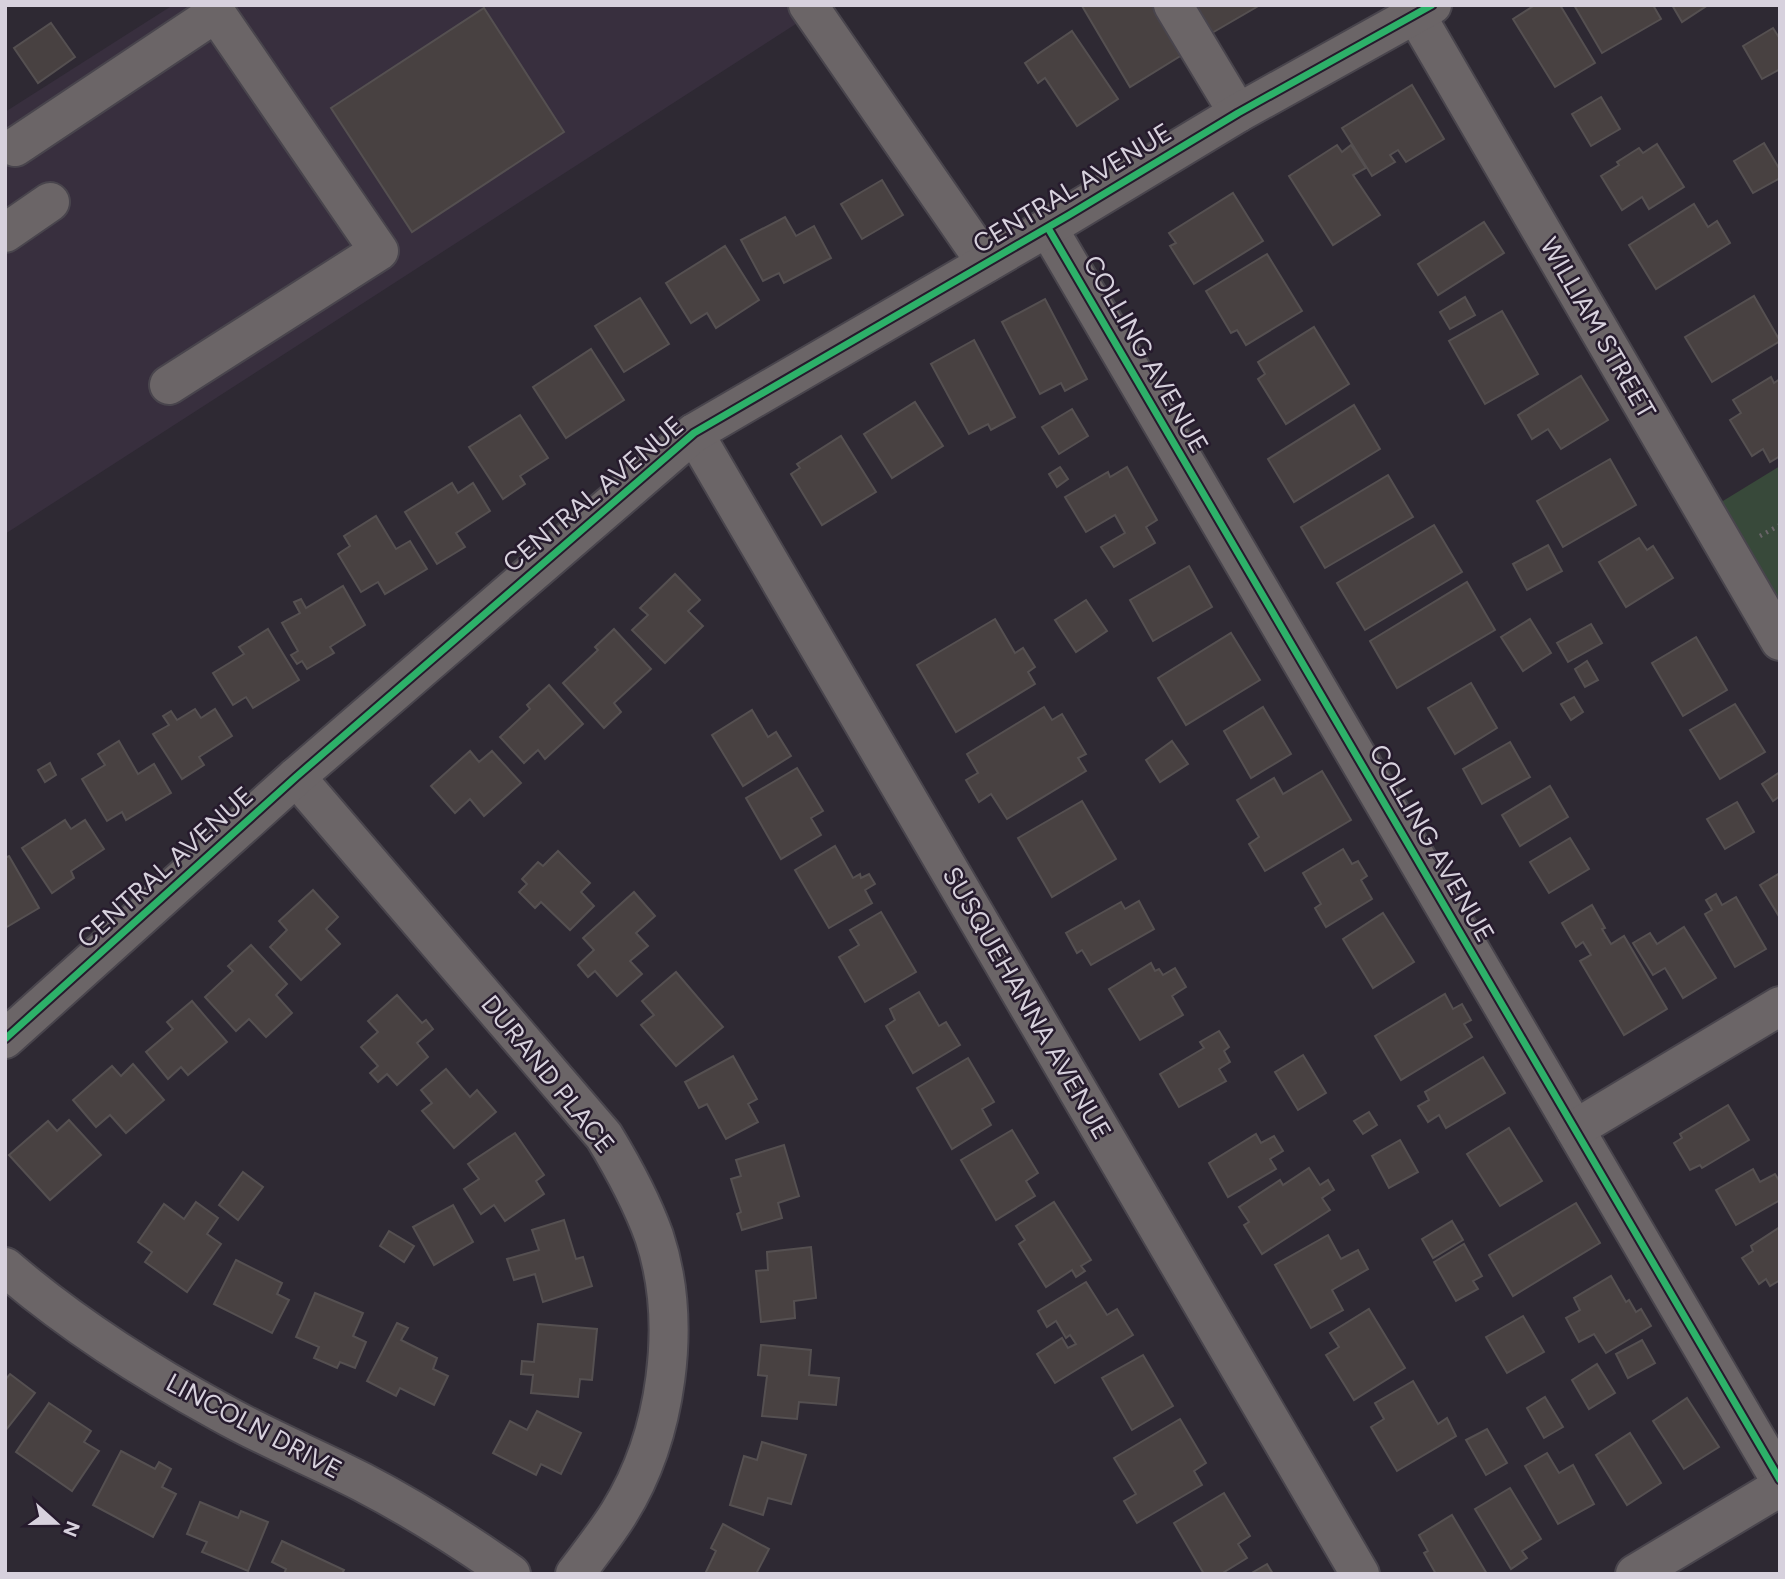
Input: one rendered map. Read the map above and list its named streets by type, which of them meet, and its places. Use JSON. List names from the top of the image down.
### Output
{
  "streets": {
    "street": [
      "CENTRAL AVENUE",
      "WILLIAM STREET",
      "COLLING AVENUE",
      "SUSQUEHANNA AVENUE",
      "DURAND PLACE",
      "LINCOLN DRIVE"
    ]
  },
  "crossings": [
    ["CENTRAL AVENUE", "WILLIAM STREET"],
    ["CENTRAL AVENUE", "COLLING AVENUE"],
    ["CENTRAL AVENUE", "SUSQUEHANNA AVENUE"],
    ["CENTRAL AVENUE", "DURAND PLACE"]
  ],
  "north": "right"
}
